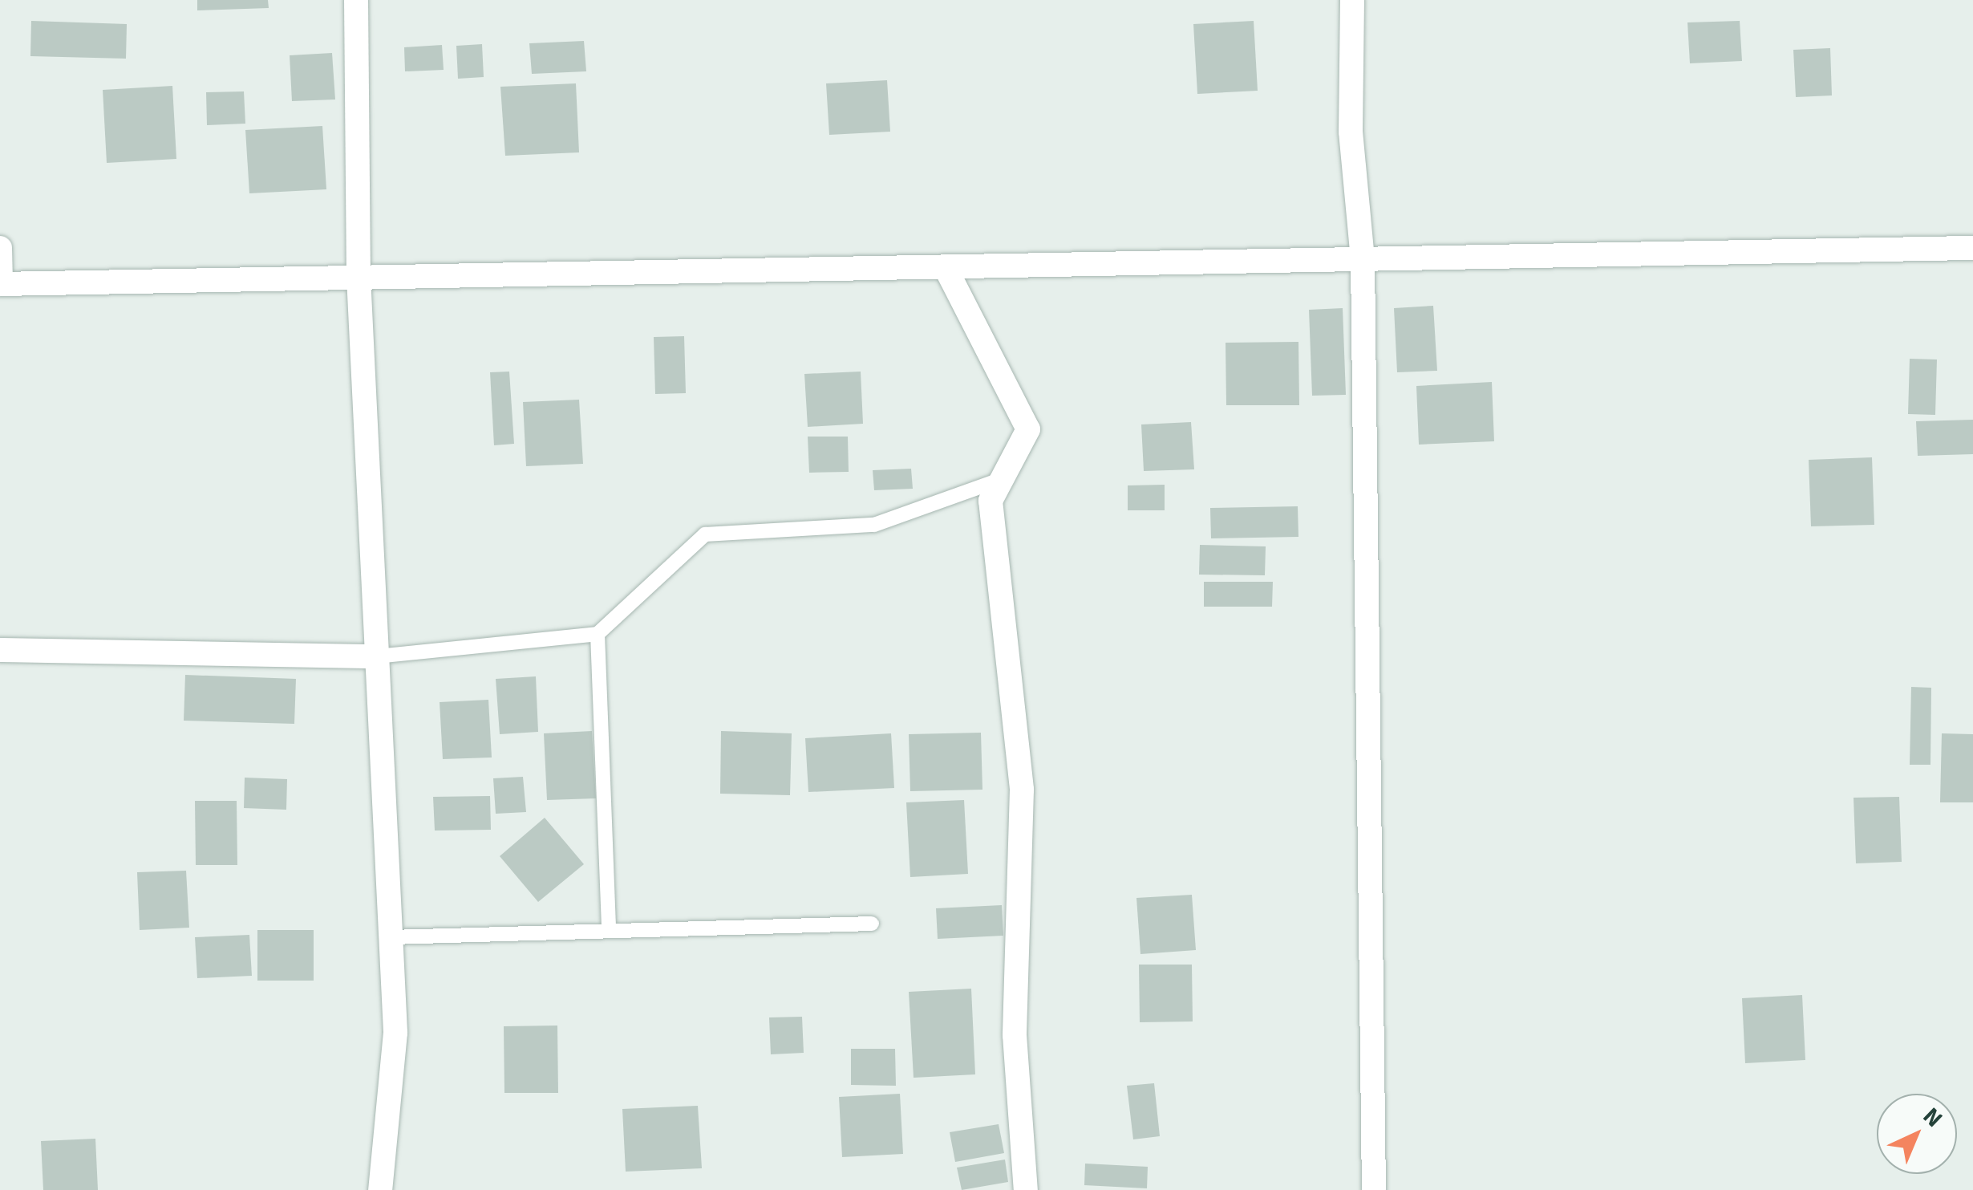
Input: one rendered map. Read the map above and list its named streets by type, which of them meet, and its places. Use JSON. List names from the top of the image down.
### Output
{
  "north": "top right"
}
